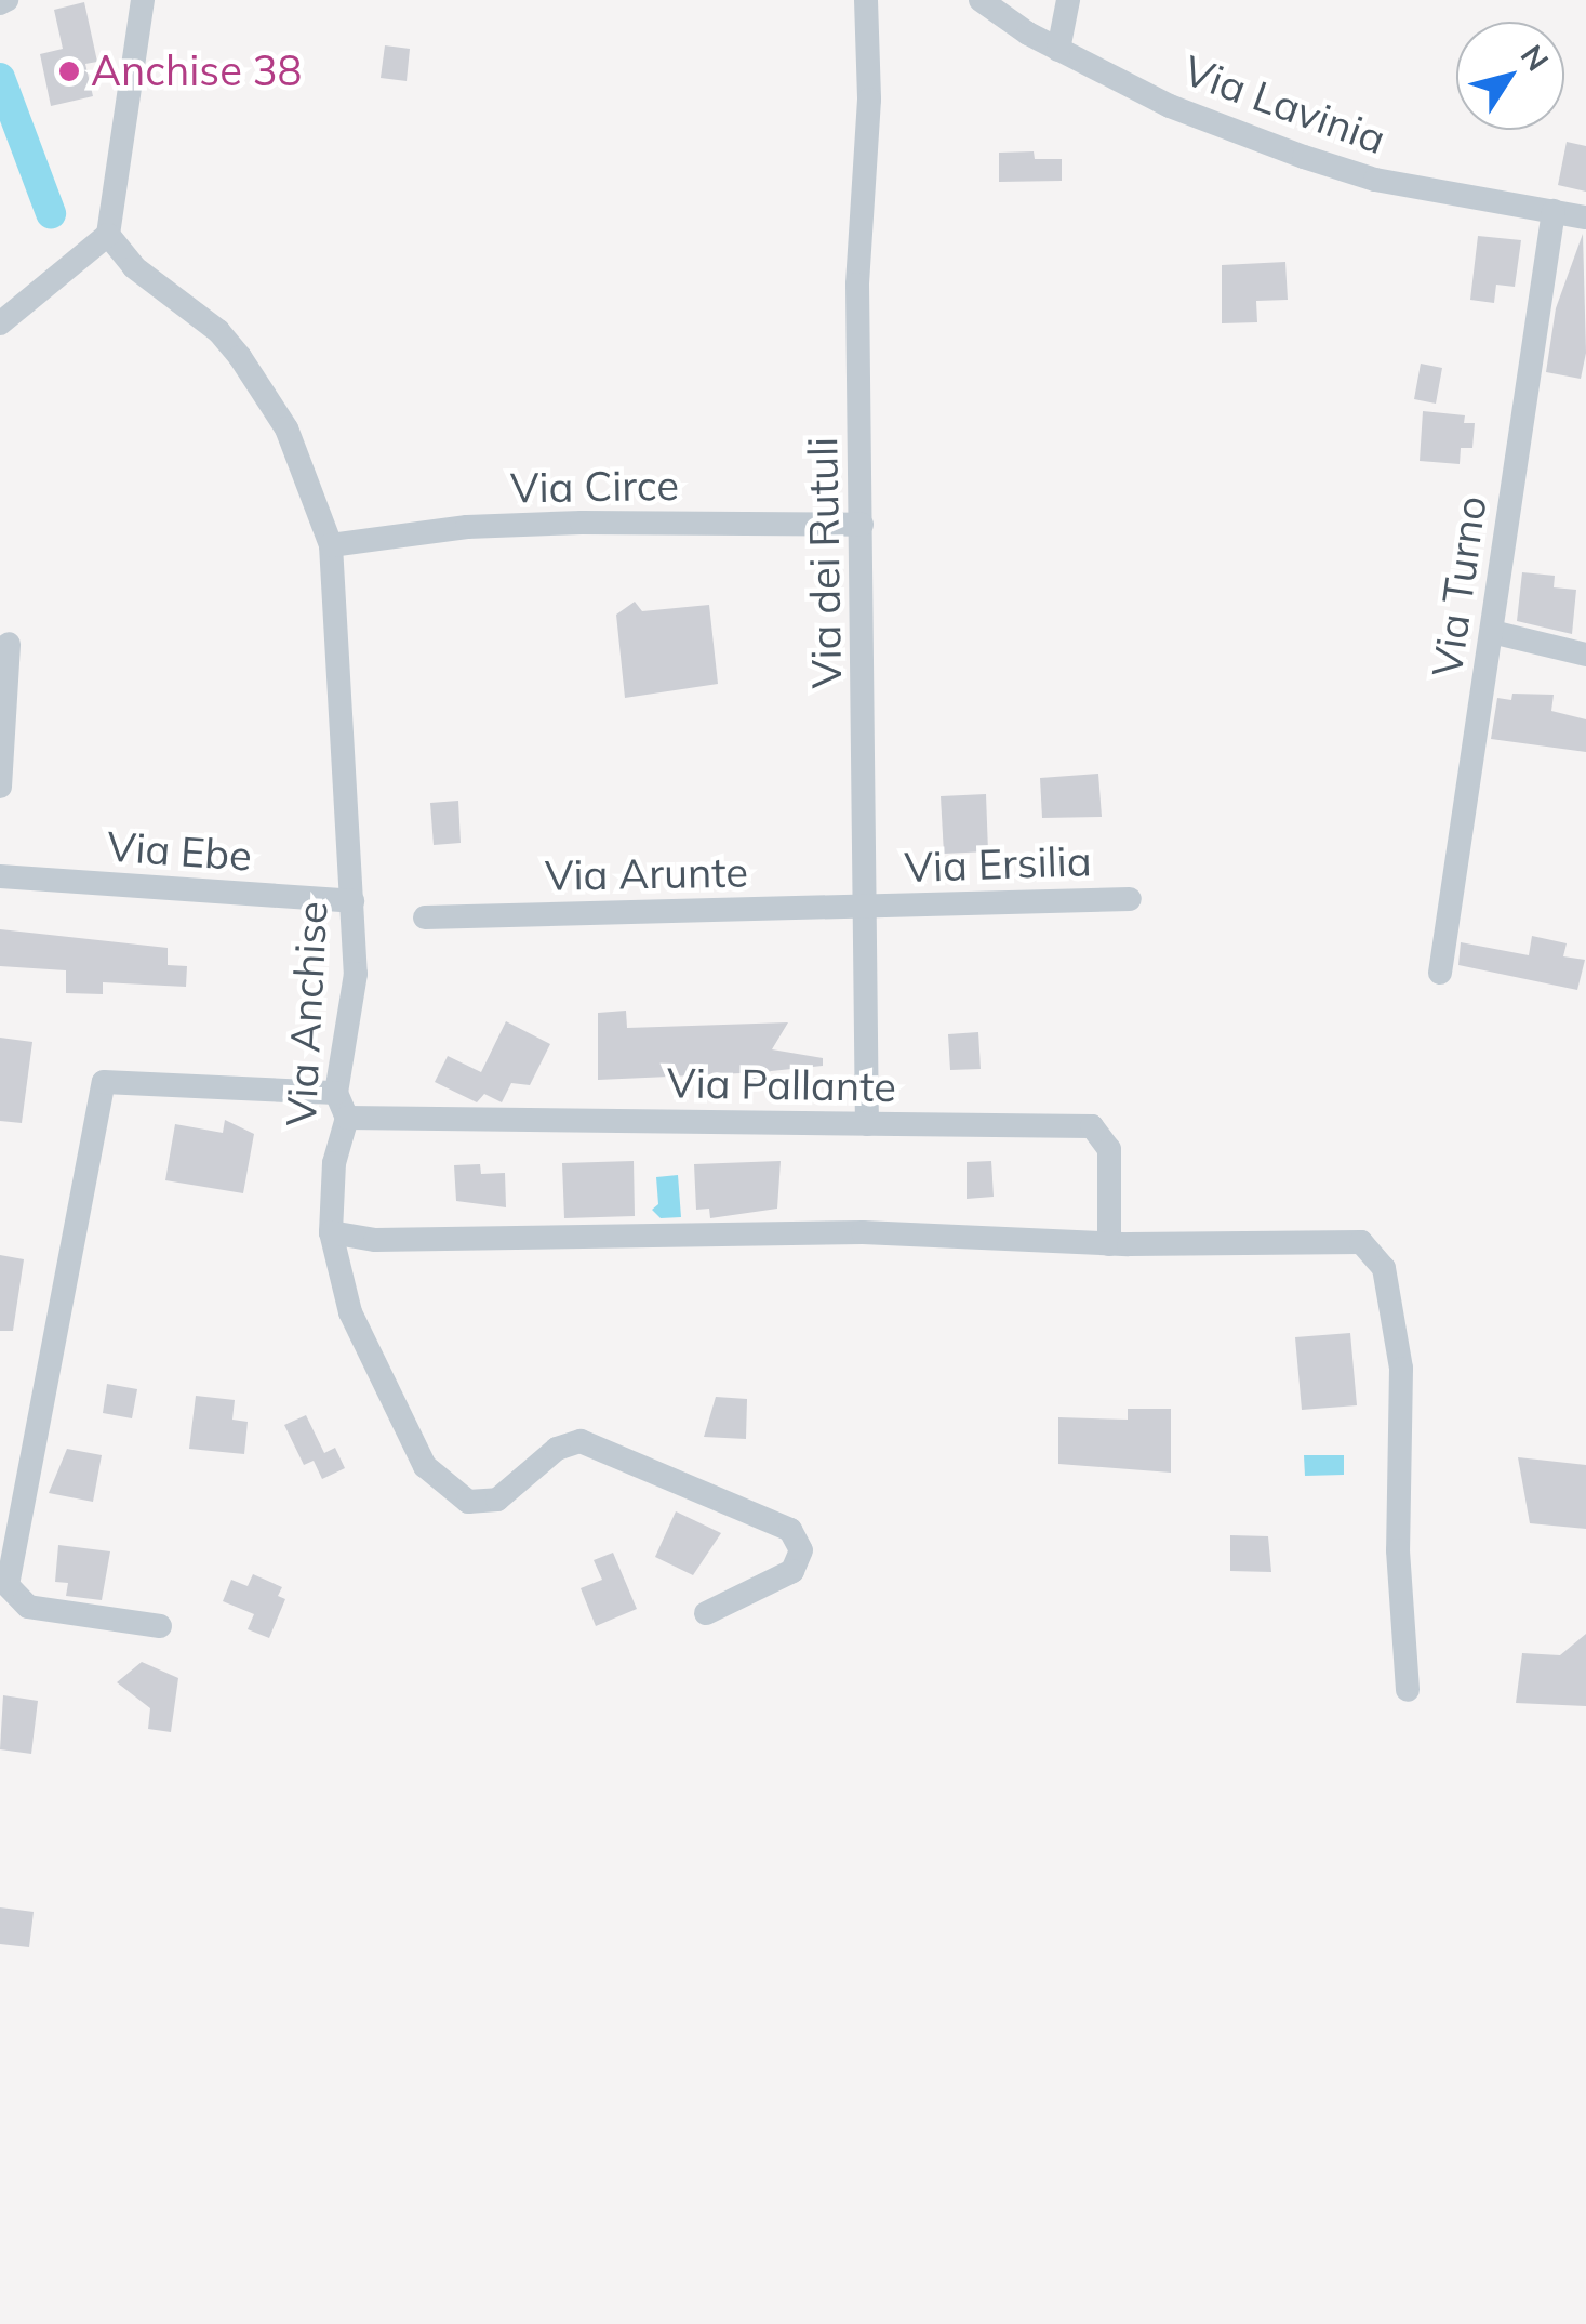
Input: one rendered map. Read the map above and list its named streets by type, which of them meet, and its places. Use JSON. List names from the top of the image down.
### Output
{
  "streets": {
    "street": [
      "Via Lavinia",
      "Via Circe",
      "Via dei Rutuli",
      "Via Turno",
      "Via Ebe",
      "Via Ersilia",
      "Via Arunte",
      "Via Anchise",
      "Via Pallante"
    ]
  },
  "crossings": [
    ["Via Lavinia", "Via Turno"],
    ["Via Circe", "Via dei Rutuli"],
    ["Via Circe", "Via Anchise"],
    ["Via dei Rutuli", "Via Ersilia"],
    ["Via dei Rutuli", "Via Arunte"],
    ["Via dei Rutuli", "Via Pallante"],
    ["Via Ebe", "Via Anchise"],
    ["Via Ersilia", "Via Arunte"],
    ["Via Anchise", "Via Pallante"]
  ],
  "places": ["Anchise 38"],
  "north": "top right"
}
